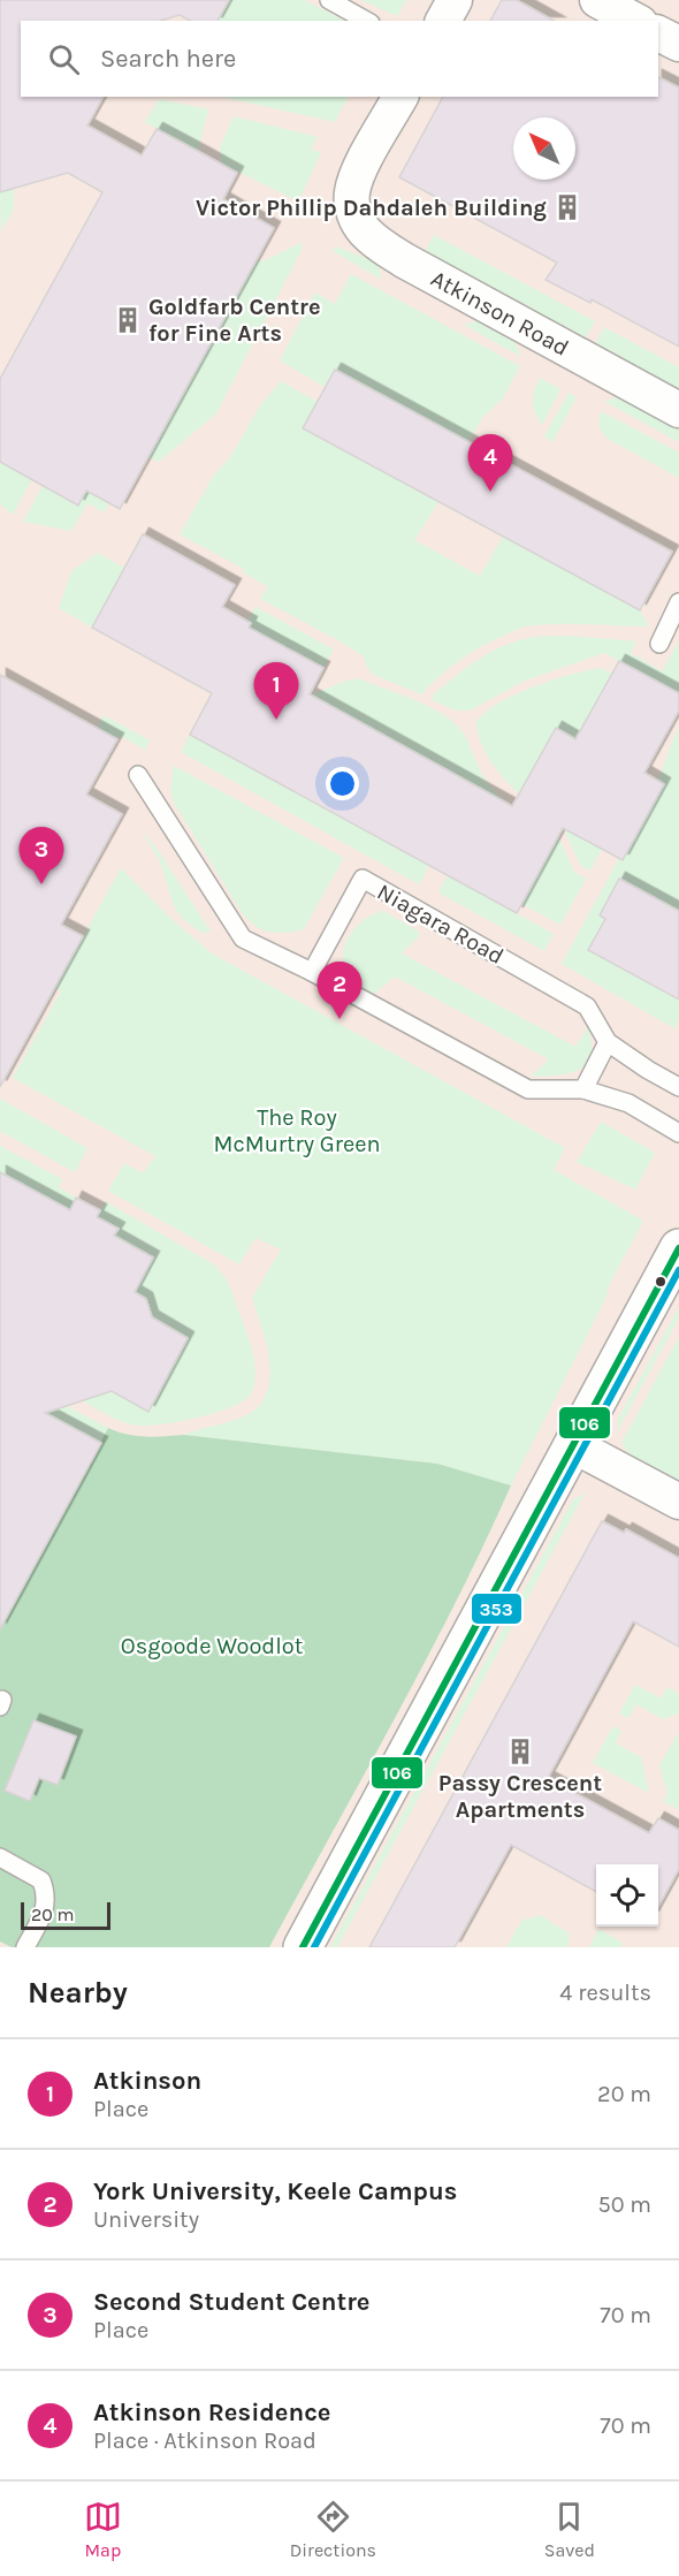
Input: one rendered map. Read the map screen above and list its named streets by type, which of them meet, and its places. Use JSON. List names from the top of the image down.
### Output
{
  "streets": {
    "street": ["Atkinson Road"],
    "lane": ["Niagara Road"]
  },
  "parks": ["The Roy McMurtry Green", "Osgoode Woodlot"],
  "places": {
    "building": ["Victor Phillip Dahdaleh Building", "Goldfarb Centre for Fine Arts", "Passy Crescent Apartments"]
  },
  "lines": ["transit line 106", "transit line 353"],
  "scale_bar": "20 m",
  "north": "top left",
  "page": {
    "search": "Search here",
    "pins": [
      "4",
      "1",
      "3",
      "2"
    ],
    "scale": "20 m",
    "heading": ["Nearby", "4 results"],
    "list": [
      {
        "mark": "1",
        "name": "Atkinson",
        "note": "Place",
        "value": "20 m"
      },
      {
        "mark": "2",
        "name": "York University, Keele Campus",
        "note": "University",
        "value": "50 m"
      },
      {
        "mark": "3",
        "name": "Second Student Centre",
        "note": "Place",
        "value": "70 m"
      },
      {
        "mark": "4",
        "name": "Atkinson Residence",
        "note": "Place · Atkinson Road",
        "value": "70 m"
      }
    ],
    "nav": ["Map", "Directions", "Saved"]
  }
}
